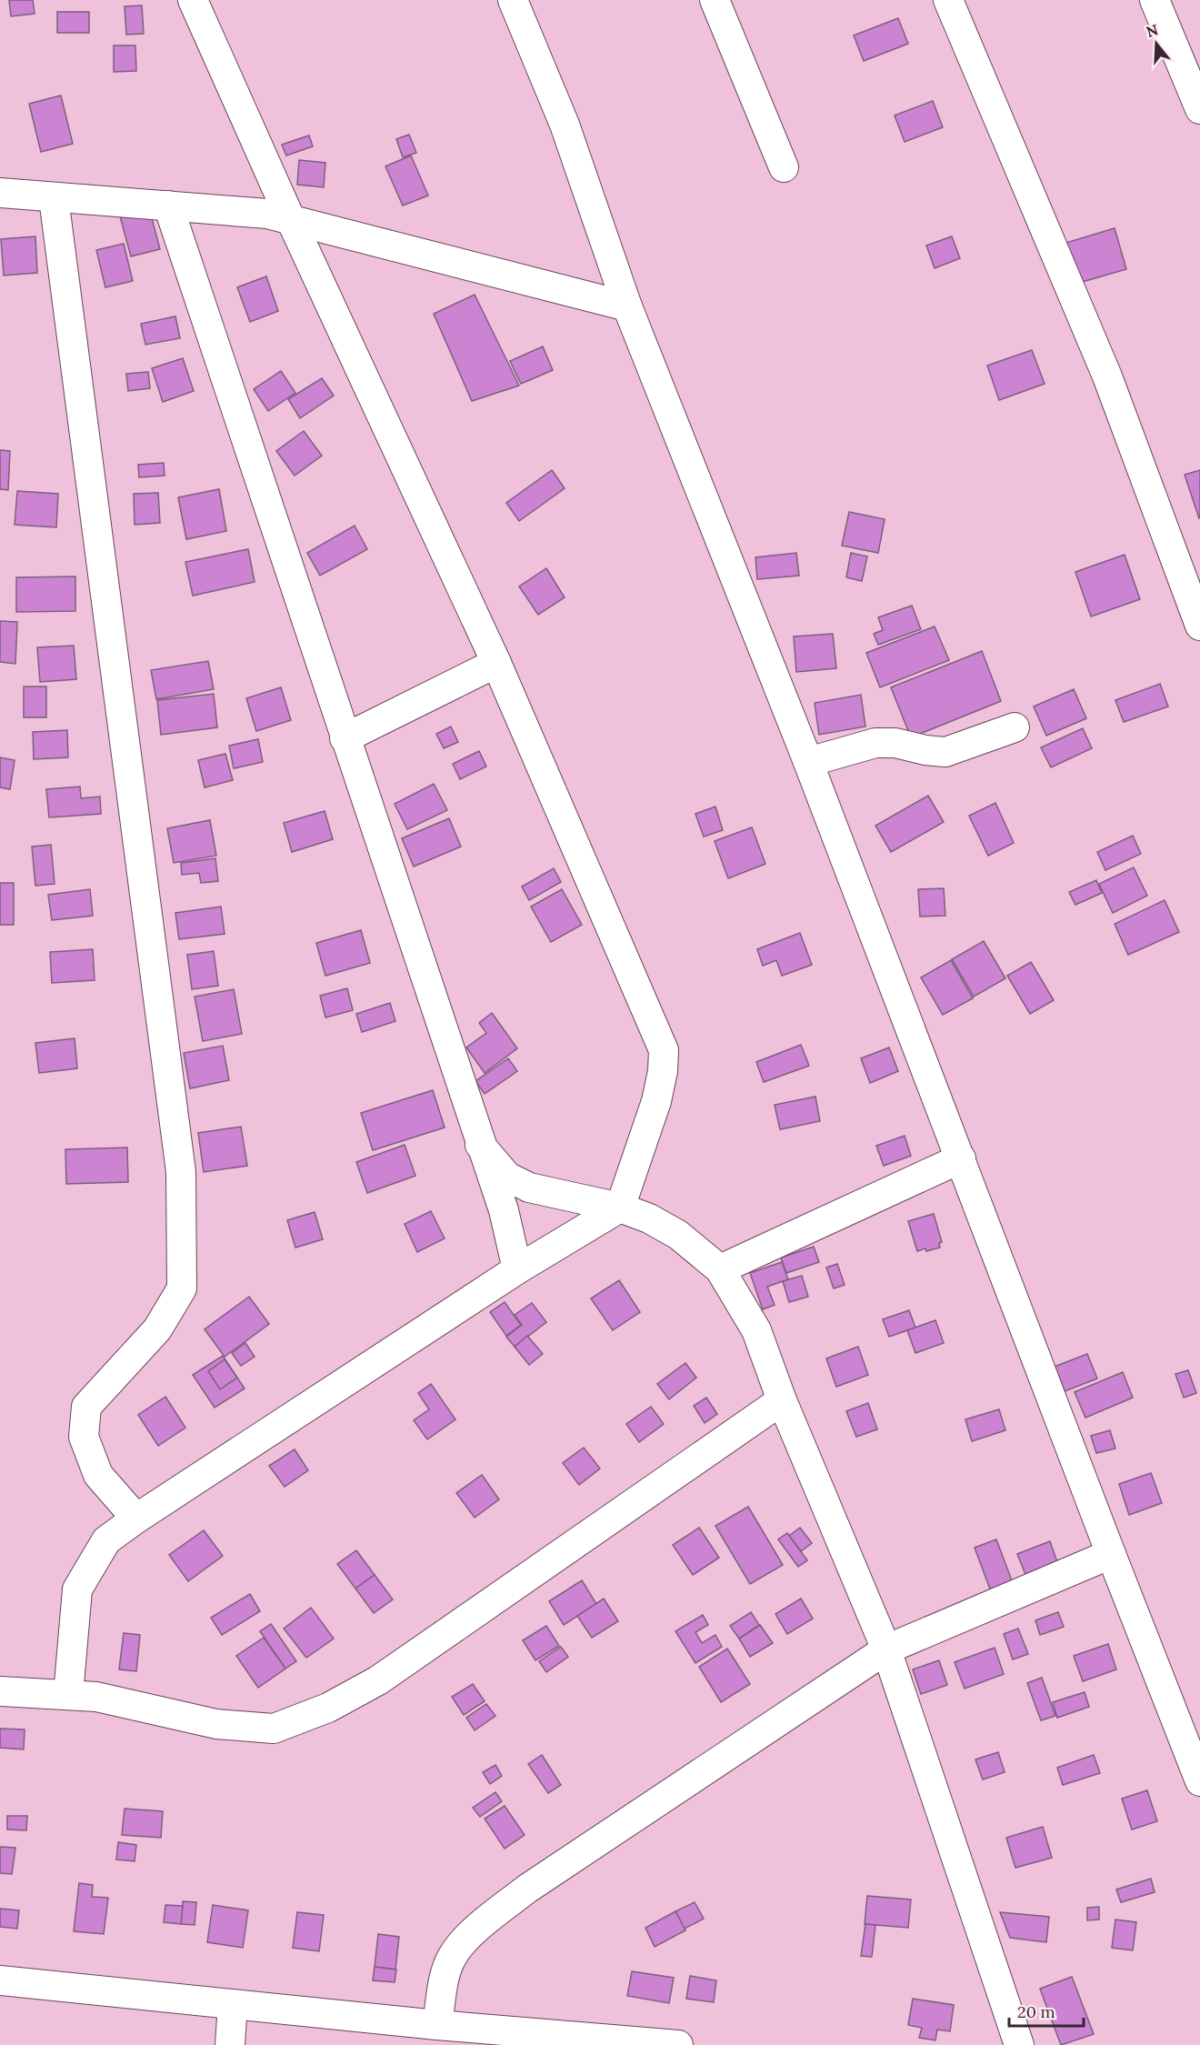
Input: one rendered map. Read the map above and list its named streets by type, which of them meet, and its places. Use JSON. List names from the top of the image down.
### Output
{
  "scale_bar": "20 m",
  "north": "top"
}
